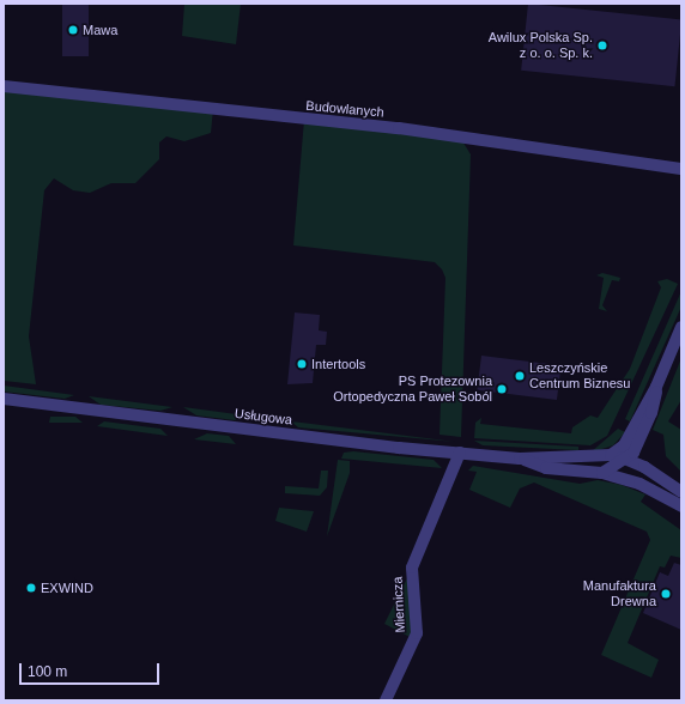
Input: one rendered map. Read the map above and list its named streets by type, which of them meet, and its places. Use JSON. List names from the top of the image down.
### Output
{
  "streets": {
    "street": ["Budowlanych", "Usługowa", "Miernicza"]
  },
  "crossings": [
    ["Usługowa", "Miernicza"]
  ],
  "places": [
    "Mawa",
    "Awilux Polska Sp. z o. o. Sp. k.",
    "Intertools",
    "Leszczyńskie Centrum Biznesu",
    "PS Protezownia Ortopedyczna Paweł Soból",
    "EXWIND",
    "Manufaktura Drewna"
  ],
  "scale_bar": "100 m"
}
